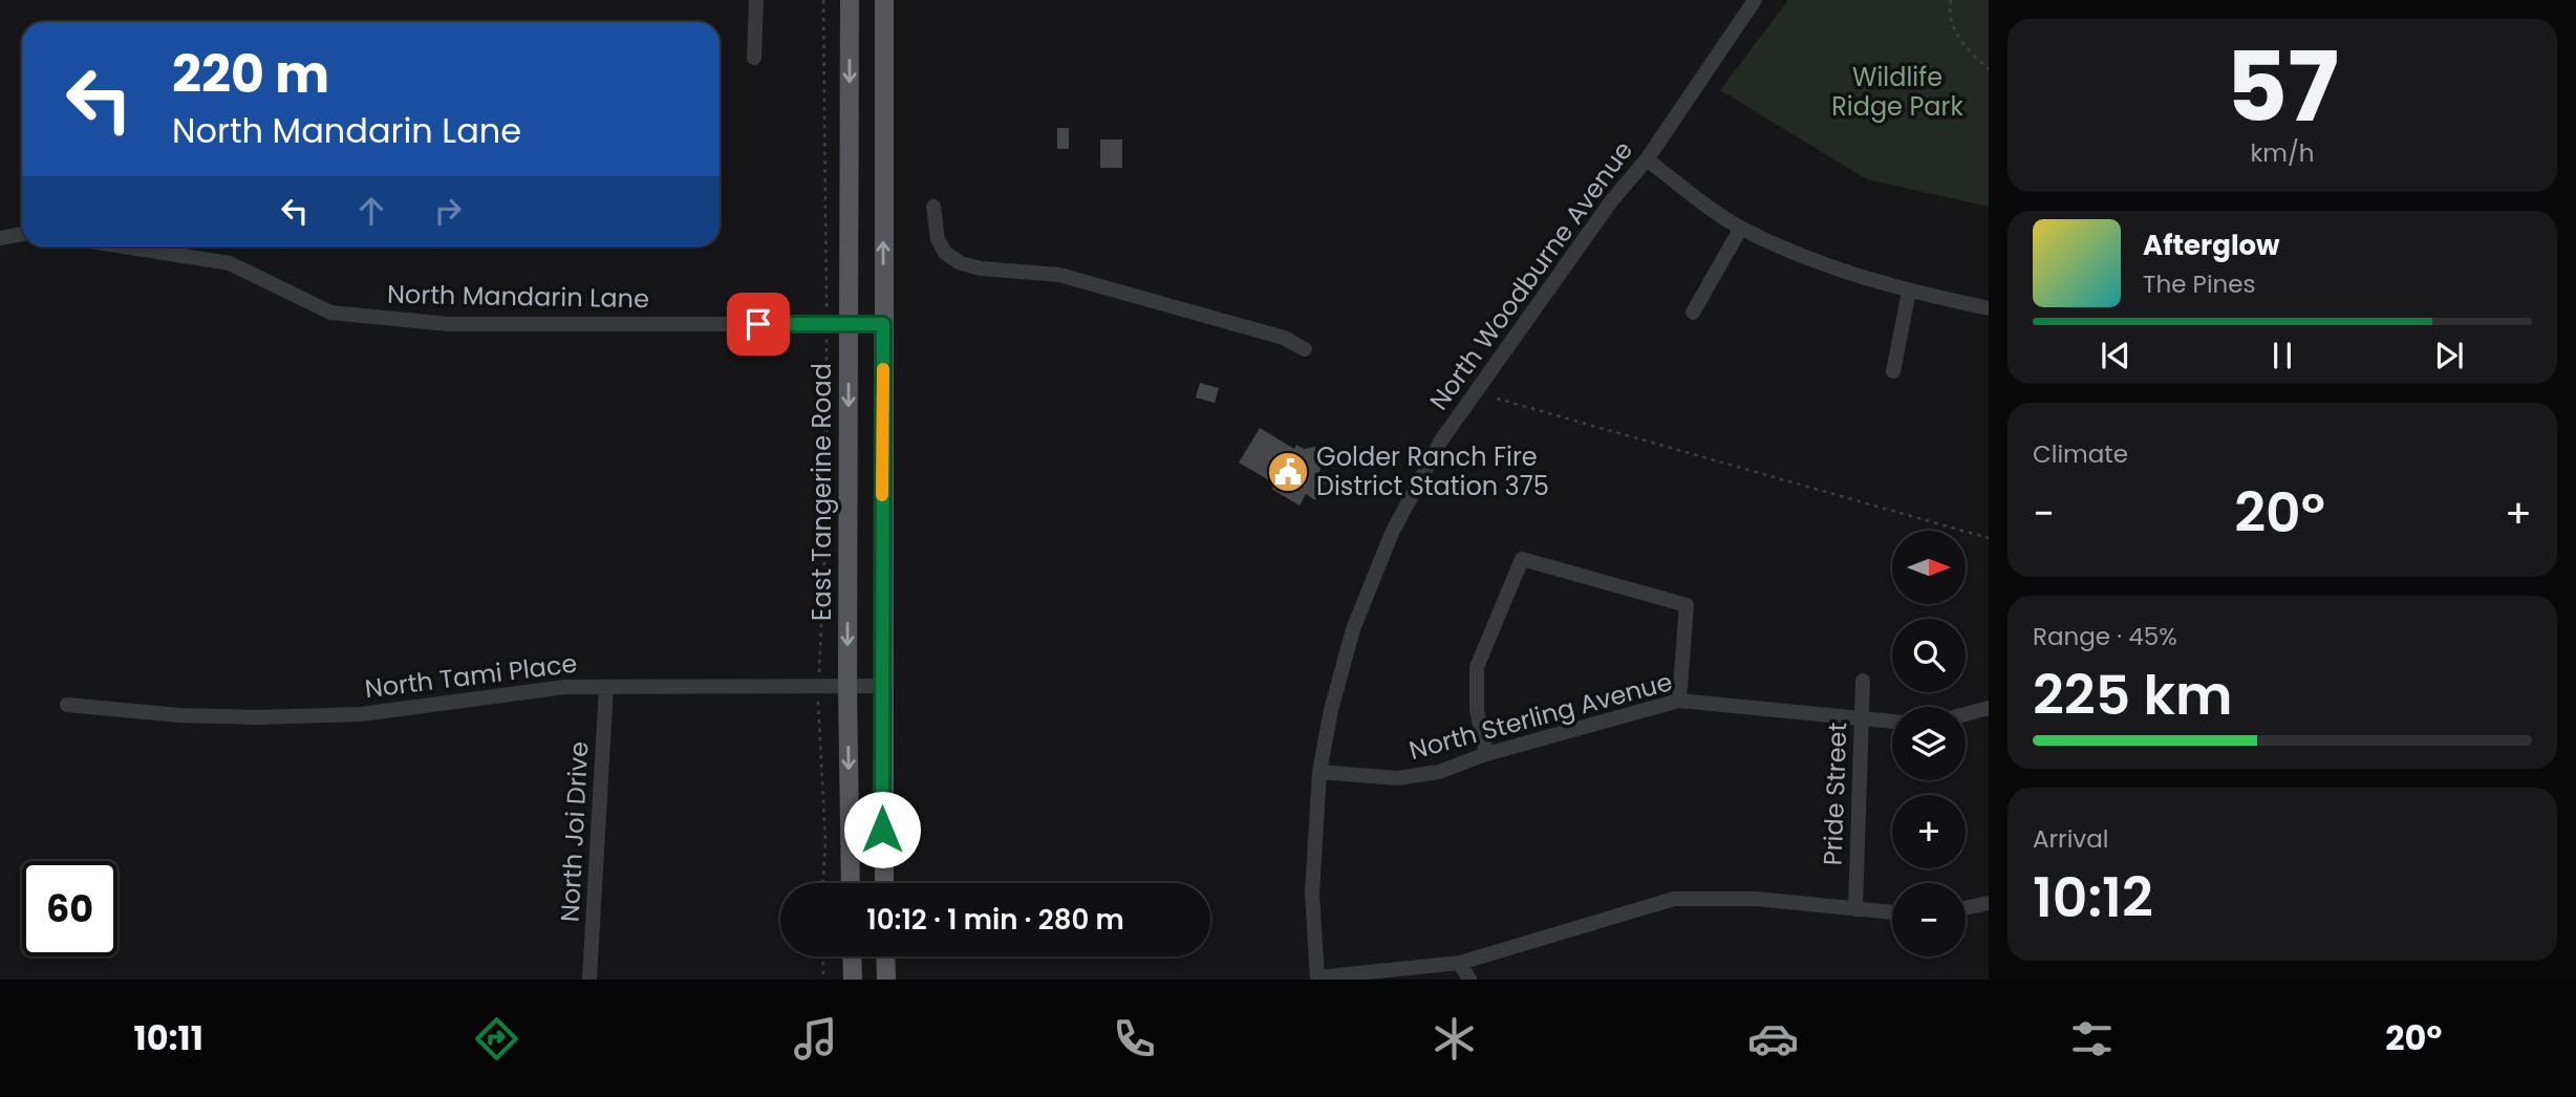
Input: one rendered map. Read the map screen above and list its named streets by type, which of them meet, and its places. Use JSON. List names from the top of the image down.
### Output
{
  "streets": {
    "main road": ["East Tangerine Road"],
    "street": [
      "North Woodburne Avenue",
      "North Mandarin Lane",
      "North Tami Place",
      "North Sterling Avenue",
      "Pride Street",
      "North Joi Drive"
    ]
  },
  "crossings": [
    ["North Woodburne Avenue", "North Sterling Avenue"],
    ["North Mandarin Lane", "East Tangerine Road"],
    ["East Tangerine Road", "North Tami Place"],
    ["North Tami Place", "North Joi Drive"],
    ["North Sterling Avenue", "Pride Street"]
  ],
  "parks": ["Wildlife Ridge Park"],
  "places": {
    "public building": ["Golder Ranch Fire District Station 375"]
  },
  "north": "right",
  "page": {
    "tile": [
      ["57", "km/h"],
      "Climate",
      ["Range · 45%", "225 km"],
      ["Arrival", "10:12"]
    ],
    "turn": ["220 m", "North Mandarin Lane"],
    "song": ["Afterglow", "The Pines"],
    "heat": ["−", "20°", "+"],
    "map_buttons": ["+", "−"],
    "limit": "60",
    "trip": "10:12 · 1 min · 280 m",
    "tabs": ["10:11", "20°"]
  }
}
